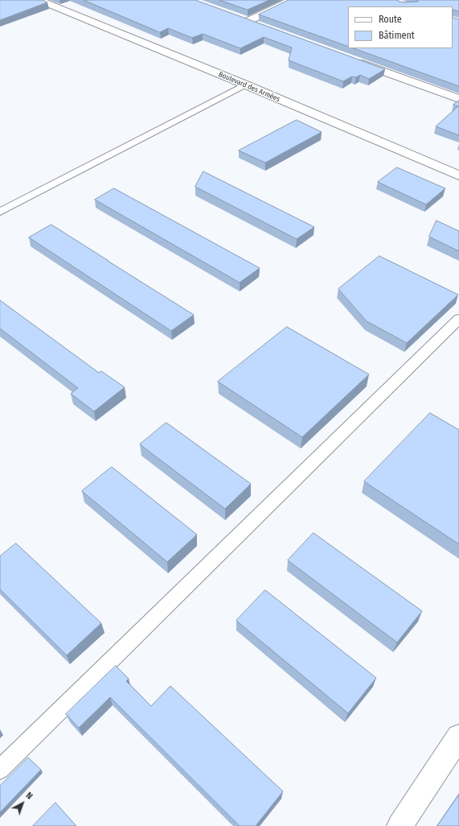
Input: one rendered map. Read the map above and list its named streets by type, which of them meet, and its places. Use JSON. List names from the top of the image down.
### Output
{
  "streets": {
    "street": ["Boulevard des Armées"]
  },
  "legend": ["Route", "Bâtiment"],
  "north": "top right"
}
